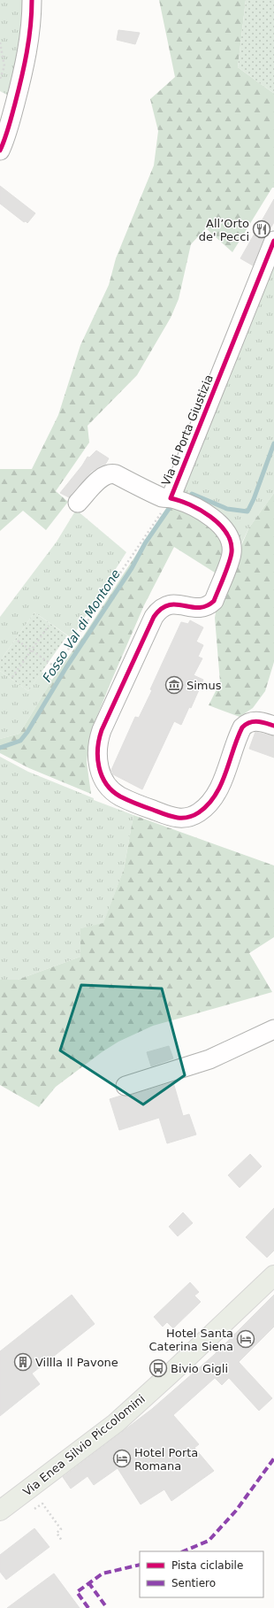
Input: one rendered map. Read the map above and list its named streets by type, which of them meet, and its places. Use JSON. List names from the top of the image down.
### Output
{
  "streets": {
    "main road": ["Via Enea Silvio Piccolomini"],
    "street": ["Via di Porta Giustizia"]
  },
  "water": ["Fosso Val di Montone"],
  "places": {
    "restaurant": ["All’Orto de' Pecci"],
    "museum": ["Simus"],
    "hotel": ["Hotel Santa Caterina Siena", "Hotel Porta Romana"],
    "building": ["Villla Il Pavone"],
    "bus stop": ["Bivio Gigli"]
  },
  "legend": ["Pista ciclabile", "Sentiero"]
}
